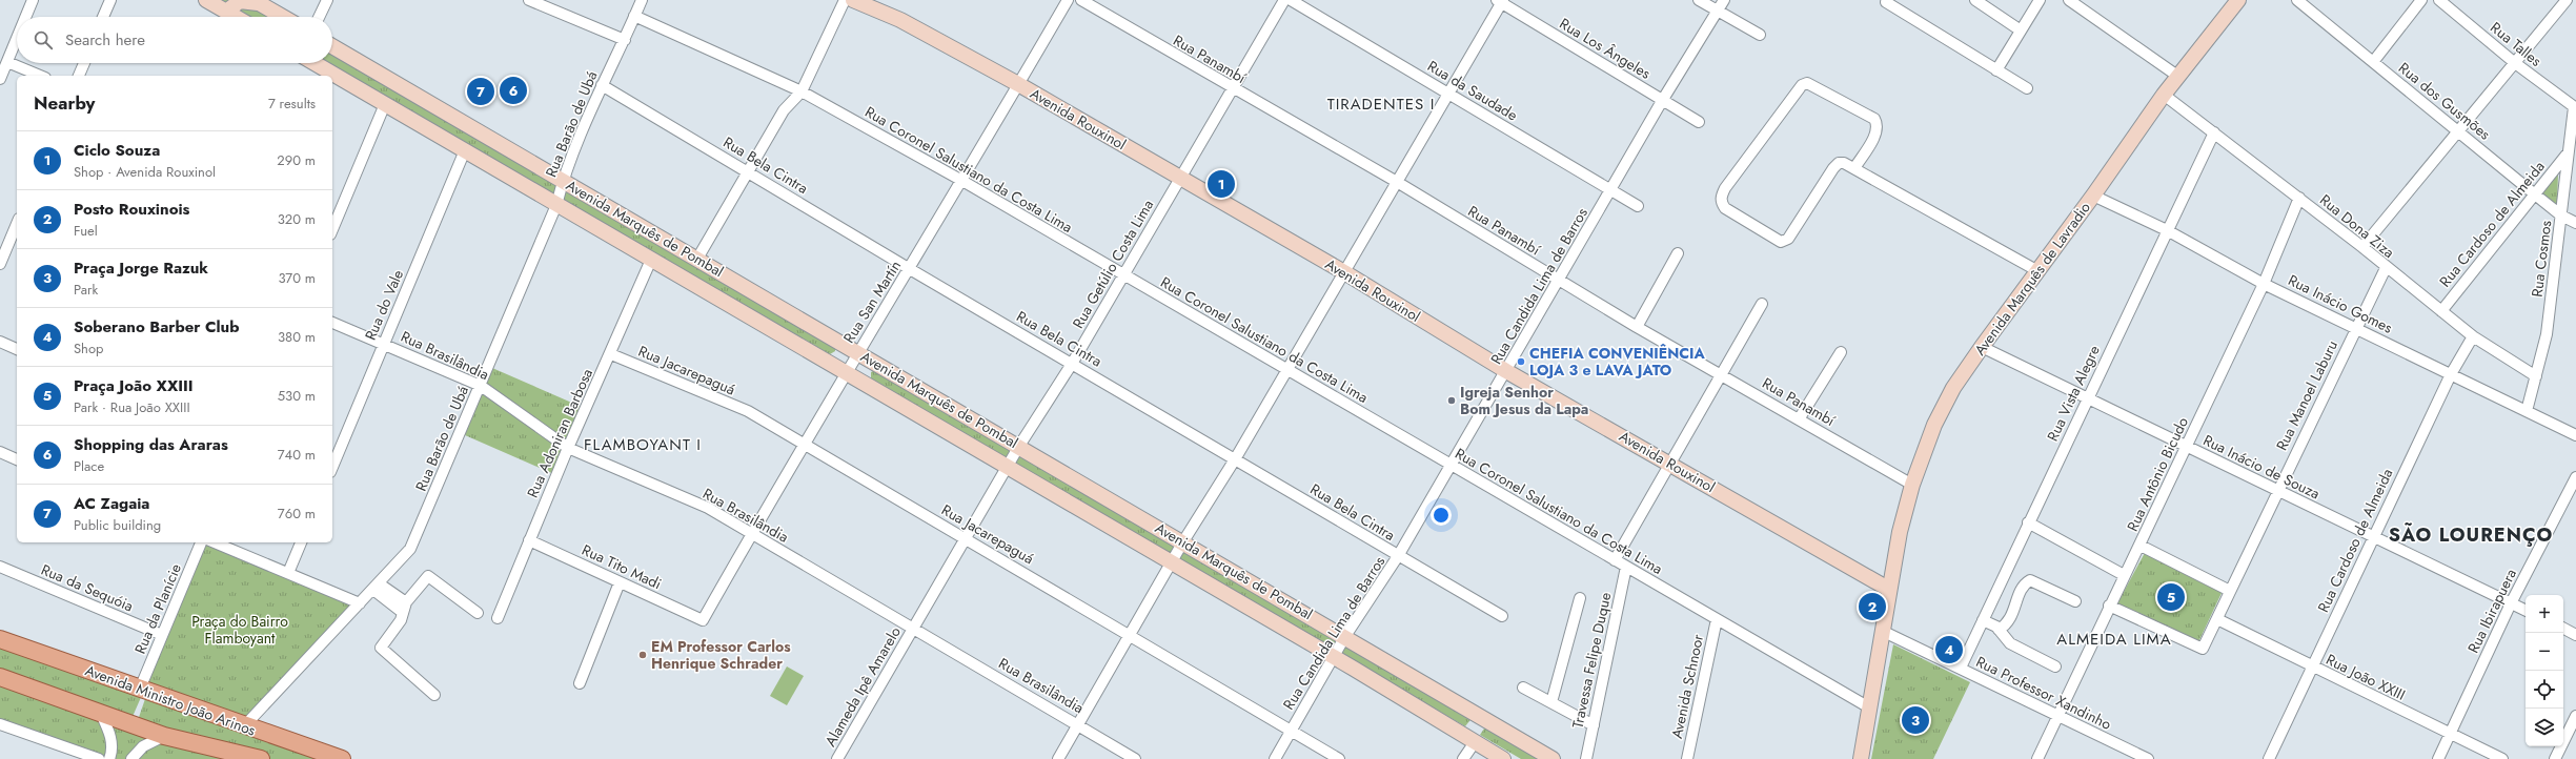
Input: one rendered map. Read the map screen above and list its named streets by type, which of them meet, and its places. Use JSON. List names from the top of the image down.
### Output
{
  "streets": {
    "main road": [
      "Avenida Rouxinol",
      "Avenida Marquês de Pombal",
      "Avenida Marquês de Lavradio",
      "Avenida Ministro João Arinos"
    ],
    "street": [
      "Rua Talles",
      "Rua Los Ângeles",
      "Rua Panambí",
      "Rua da Saudade",
      "Rua dos Gusmões",
      "Rua Barão de Ubá",
      "Rua Bela Cintra",
      "Rua Coronel Salustiano da Costa Lima",
      "Rua Cardoso de Almeida",
      "Rua Dona Ziza",
      "Rua Cosmos",
      "Rua Getúlio Costa Lima",
      "Rua Candida Lima de Barros",
      "Rua San Martín",
      "Rua Inácio Gomes",
      "Rua do Vale",
      "Rua Brasilândia",
      "Rua Jacarepaguá",
      "Rua Vista Alegre",
      "Rua Manoel Laburu",
      "Rua Adoniran Barbosa",
      "Rua Inácio de Souza",
      "Rua Antônio Bicudo",
      "Rua Tito Madi",
      "Rua da Sequóia",
      "Rua da Planície",
      "Rua Ibirapuera",
      "Travessa Felipe Duque",
      "Rua João XXIII",
      "Alameda Ipê Amarelo",
      "Avenida Schnoor",
      "Rua Professor Xandinho"
    ]
  },
  "crossings": [
    ["Rua Talles", "Rua Cosmos"],
    ["Rua Los Ângeles", "Rua Candida Lima de Barros"],
    ["Rua Panambí", "Rua Getúlio Costa Lima"],
    ["Rua Panambí", "Avenida Marquês de Lavradio"],
    ["Rua Panambí", "Rua Candida Lima de Barros"],
    ["Rua da Saudade", "Rua Candida Lima de Barros"],
    ["Rua dos Gusmões", "Rua Cardoso de Almeida"],
    ["Rua dos Gusmões", "Rua Cosmos"],
    ["Avenida Rouxinol", "Rua Getúlio Costa Lima"],
    ["Avenida Rouxinol", "Avenida Marquês de Lavradio"],
    ["Avenida Rouxinol", "Rua Candida Lima de Barros"],
    ["Avenida Rouxinol", "Rua San Martín"],
    ["Rua Barão de Ubá", "Rua Bela Cintra"],
    ["Rua Barão de Ubá", "Rua Coronel Salustiano da Costa Lima"],
    ["Rua Barão de Ubá", "Avenida Marquês de Pombal"],
    ["Rua Barão de Ubá", "Rua Brasilândia"],
    ["Rua Barão de Ubá", "Avenida Ministro João Arinos"],
    ["Rua Bela Cintra", "Rua Getúlio Costa Lima"],
    ["Rua Bela Cintra", "Rua Candida Lima de Barros"],
    ["Rua Bela Cintra", "Rua San Martín"],
    ["Rua Coronel Salustiano da Costa Lima", "Rua Getúlio Costa Lima"],
    ["Rua Coronel Salustiano da Costa Lima", "Avenida Marquês de Lavradio"],
    ["Rua Coronel Salustiano da Costa Lima", "Rua Candida Lima de Barros"],
    ["Rua Coronel Salustiano da Costa Lima", "Rua San Martín"],
    ["Rua Coronel Salustiano da Costa Lima", "Travessa Felipe Duque"],
    ["Rua Coronel Salustiano da Costa Lima", "Avenida Schnoor"],
    ["Rua Cardoso de Almeida", "Rua Dona Ziza"],
    ["Rua Cardoso de Almeida", "Rua Cosmos"],
    ["Rua Cardoso de Almeida", "Rua Inácio Gomes"],
    ["Rua Cardoso de Almeida", "Rua Inácio de Souza"],
    ["Rua Cardoso de Almeida", "Rua João XXIII"],
    ["Rua Dona Ziza", "Rua Cosmos"],
    ["Rua Dona Ziza", "Avenida Marquês de Lavradio"],
    ["Rua Dona Ziza", "Rua Vista Alegre"],
    ["Rua Dona Ziza", "Rua Manoel Laburu"],
    ["Rua Dona Ziza", "Rua Antônio Bicudo"],
    ["Avenida Marquês de Pombal", "Rua Getúlio Costa Lima"],
    ["Avenida Marquês de Pombal", "Rua Candida Lima de Barros"],
    ["Avenida Marquês de Pombal", "Rua San Martín"],
    ["Avenida Marquês de Pombal", "Rua do Vale"],
    ["Avenida Marquês de Pombal", "Rua Adoniran Barbosa"],
    ["Rua Cosmos", "Rua Inácio Gomes"],
    ["Avenida Marquês de Lavradio", "Rua Inácio Gomes"],
    ["Avenida Marquês de Lavradio", "Rua Inácio de Souza"],
    ["Avenida Marquês de Lavradio", "Rua Professor Xandinho"],
    ["Rua Candida Lima de Barros", "Rua Jacarepaguá"],
    ["Rua Inácio Gomes", "Rua Vista Alegre"],
    ["Rua Inácio Gomes", "Rua Manoel Laburu"],
    ["Rua Inácio Gomes", "Rua Antônio Bicudo"],
    ["Rua do Vale", "Rua Brasilândia"],
    ["Rua Brasilândia", "Rua Adoniran Barbosa"],
    ["Rua Brasilândia", "Rua Tito Madi"],
    ["Rua Brasilândia", "Alameda Ipê Amarelo"],
    ["Rua Jacarepaguá", "Rua Adoniran Barbosa"],
    ["Rua Vista Alegre", "Rua Inácio de Souza"],
    ["Rua Vista Alegre", "Rua Professor Xandinho"],
    ["Rua Manoel Laburu", "Rua Inácio de Souza"],
    ["Rua Manoel Laburu", "Rua Antônio Bicudo"],
    ["Rua Manoel Laburu", "Rua João XXIII"],
    ["Rua Adoniran Barbosa", "Rua Tito Madi"],
    ["Rua Inácio de Souza", "Rua Antônio Bicudo"],
    ["Rua Inácio de Souza", "Rua Ibirapuera"],
    ["Rua Antônio Bicudo", "Rua Professor Xandinho"],
    ["Rua da Sequóia", "Rua da Planície"],
    ["Rua da Planície", "Avenida Ministro João Arinos"],
    ["Rua Ibirapuera", "Rua João XXIII"]
  ],
  "districts": [
    "TIRADENTES I",
    "FLAMBOYANT I",
    "SÃO LOURENÇO",
    "ALMEIDA LIMA"
  ],
  "parks": ["Praça do Bairro Flamboyant"],
  "places": ["CHEFIA CONVENIÊNCIA LOJA 3 e LAVA JATO", "Igreja Senhor Bom Jesus da Lapa", "EM Professor Carlos Henrique Schrader"],
  "page": {
    "search": "Search here",
    "pins": [
      "6",
      "7",
      "1",
      "5",
      "2",
      "4",
      "3"
    ],
    "heading": ["Nearby", "7 results"],
    "list": [
      {
        "mark": "1",
        "name": "Ciclo Souza",
        "note": "Shop · Avenida Rouxinol",
        "value": "290 m"
      },
      {
        "mark": "2",
        "name": "Posto Rouxinois",
        "note": "Fuel",
        "value": "320 m"
      },
      {
        "mark": "3",
        "name": "Praça Jorge Razuk",
        "note": "Park",
        "value": "370 m"
      },
      {
        "mark": "4",
        "name": "Soberano Barber Club",
        "note": "Shop",
        "value": "380 m"
      },
      {
        "mark": "5",
        "name": "Praça João XXIII",
        "note": "Park · Rua João XXIII",
        "value": "530 m"
      },
      {
        "mark": "6",
        "name": "Shopping das Araras",
        "note": "Place",
        "value": "740 m"
      },
      {
        "mark": "7",
        "name": "AC Zagaia",
        "note": "Public building",
        "value": "760 m"
      }
    ],
    "map_buttons": ["+", "−"]
  }
}
